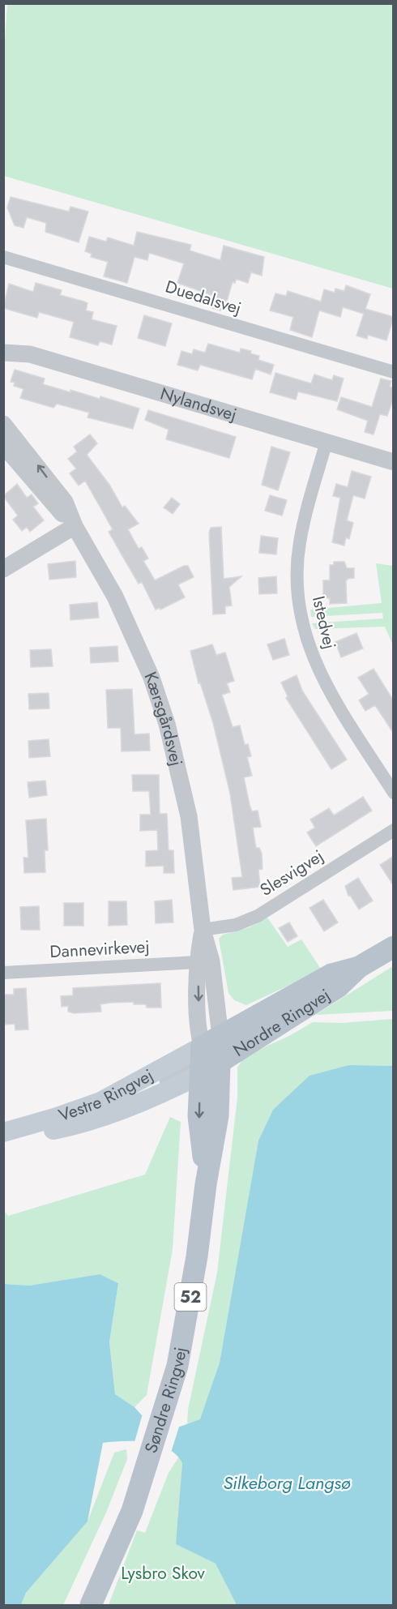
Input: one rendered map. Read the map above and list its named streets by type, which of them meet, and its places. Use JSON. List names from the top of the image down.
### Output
{
  "streets": {
    "main road": [
      "Nordre Ringvej",
      "Vestre Ringvej",
      "52",
      "Søndre Ringvej"
    ],
    "street": [
      "Duedalsvej",
      "Nylandsvej",
      "Istedvej",
      "Kærsgårdsvej",
      "Slesvigvej",
      "Dannevirkevej"
    ]
  },
  "crossings": [
    ["Nylandsvej", "Istedvej"],
    ["Kærsgårdsvej", "Slesvigvej"],
    ["Kærsgårdsvej", "Dannevirkevej"],
    ["Kærsgårdsvej", "Nordre Ringvej"],
    ["Kærsgårdsvej", "Vestre Ringvej"],
    ["Kærsgårdsvej", "Søndre Ringvej"],
    ["Nordre Ringvej", "Vestre Ringvej"],
    ["Nordre Ringvej", "Søndre Ringvej"],
    ["Vestre Ringvej", "Søndre Ringvej"]
  ],
  "water": ["Silkeborg Langsø"],
  "parks": ["Lysbro Skov"]
}
